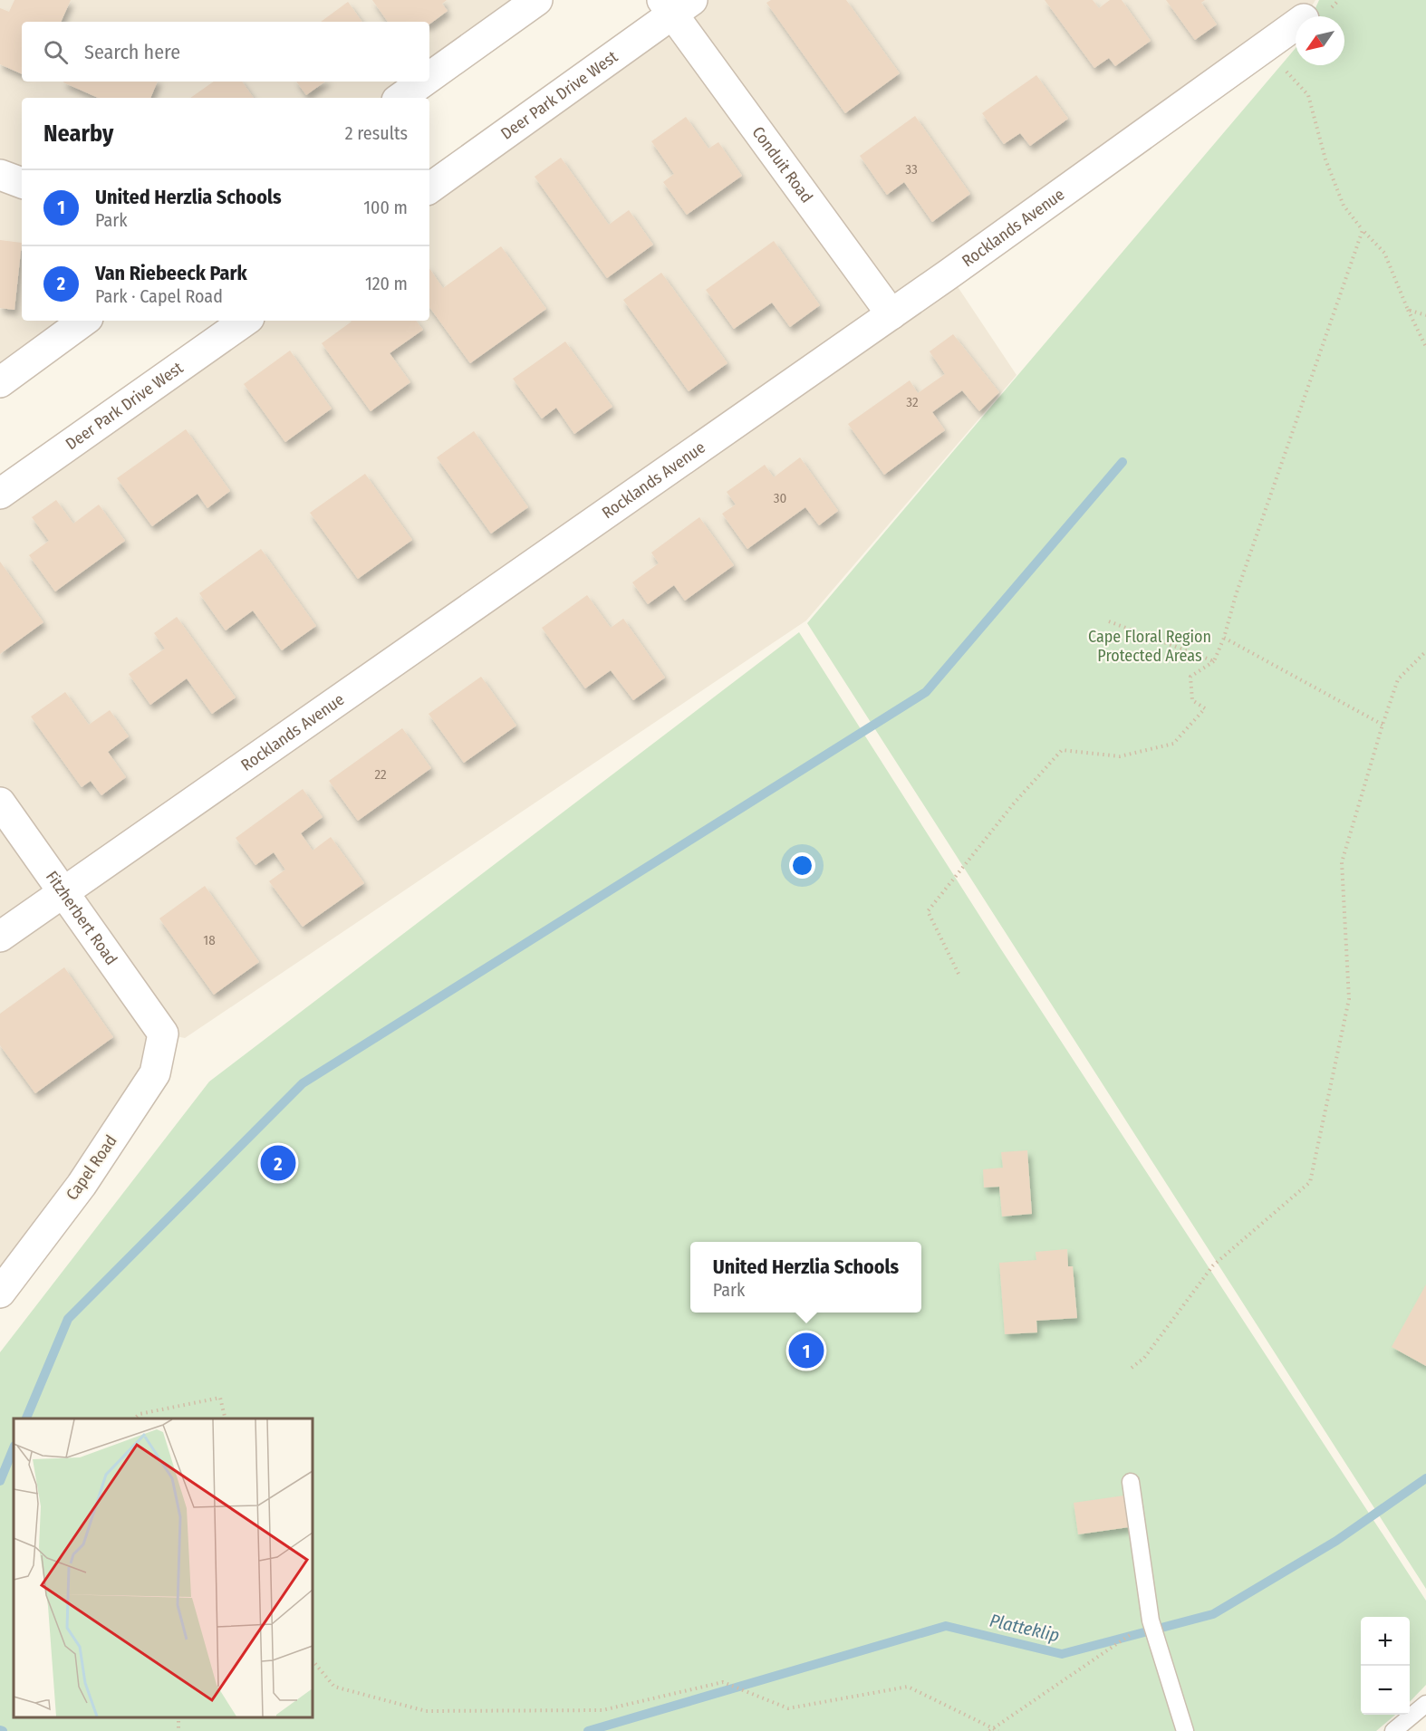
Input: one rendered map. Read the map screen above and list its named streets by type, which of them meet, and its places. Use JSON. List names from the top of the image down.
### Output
{
  "streets": {
    "street": [
      "Deer Park Drive West",
      "Conduit Road",
      "Rocklands Avenue",
      "Fitzherbert Road",
      "Capel Road"
    ]
  },
  "crossings": [
    ["Deer Park Drive West", "Conduit Road"],
    ["Conduit Road", "Rocklands Avenue"],
    ["Rocklands Avenue", "Fitzherbert Road"],
    ["Fitzherbert Road", "Capel Road"]
  ],
  "water": ["Platteklip"],
  "parks": ["Cape Floral Region Protected Areas"],
  "house_numbers": [
    "33",
    "32",
    "30",
    "22",
    "18"
  ],
  "north": "bottom left",
  "page": {
    "search": "Search here",
    "heading": ["Nearby", "2 results"],
    "list": [
      {
        "mark": "1",
        "name": "United Herzlia Schools",
        "note": "Park",
        "value": "100 m"
      },
      {
        "mark": "2",
        "name": "Van Riebeeck Park",
        "note": "Park · Capel Road",
        "value": "120 m"
      }
    ],
    "pins": ["2", "1"],
    "popup": ["United Herzlia Schools", "Park"],
    "map_buttons": ["+", "−"]
  }
}
